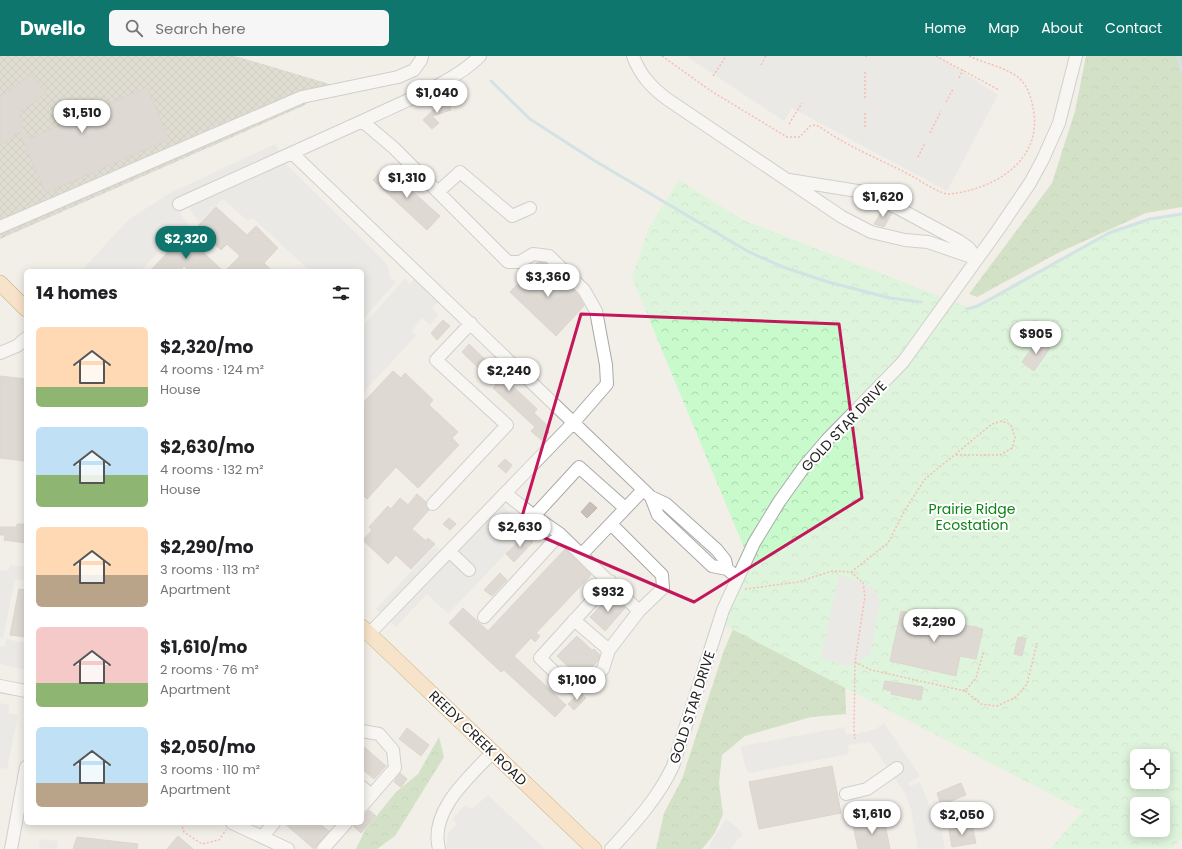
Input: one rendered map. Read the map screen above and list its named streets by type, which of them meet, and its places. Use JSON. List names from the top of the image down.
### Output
{
  "streets": {
    "main road": ["REEDY CREEK ROAD"],
    "street": ["GOLD STAR DRIVE"]
  },
  "parks": ["Prairie Ridge Ecostation"],
  "page": {
    "header": "Dwello",
    "search": "Search here",
    "nav": [
      "Home",
      "Map",
      "About",
      "Contact"
    ],
    "price": [
      "$1,040",
      "$1,510",
      "$1,310",
      "$1,620",
      "$2,320",
      "$3,360",
      "$905",
      "$2,240",
      "$2,630",
      "$932",
      "$2,290",
      "$1,100",
      "$1,610",
      "$2,050"
    ],
    "heading": "14 homes",
    "list": [
      {
        "name": "$2,320/mo",
        "note": "4 rooms · 124 m² · House"
      },
      {
        "name": "$2,630/mo",
        "note": "4 rooms · 132 m² · House"
      },
      {
        "name": "$2,290/mo",
        "note": "3 rooms · 113 m² · Apartment"
      },
      {
        "name": "$1,610/mo",
        "note": "2 rooms · 76 m² · Apartment"
      },
      {
        "name": "$2,050/mo",
        "note": "3 rooms · 110 m² · Apartment"
      }
    ]
  }
}
